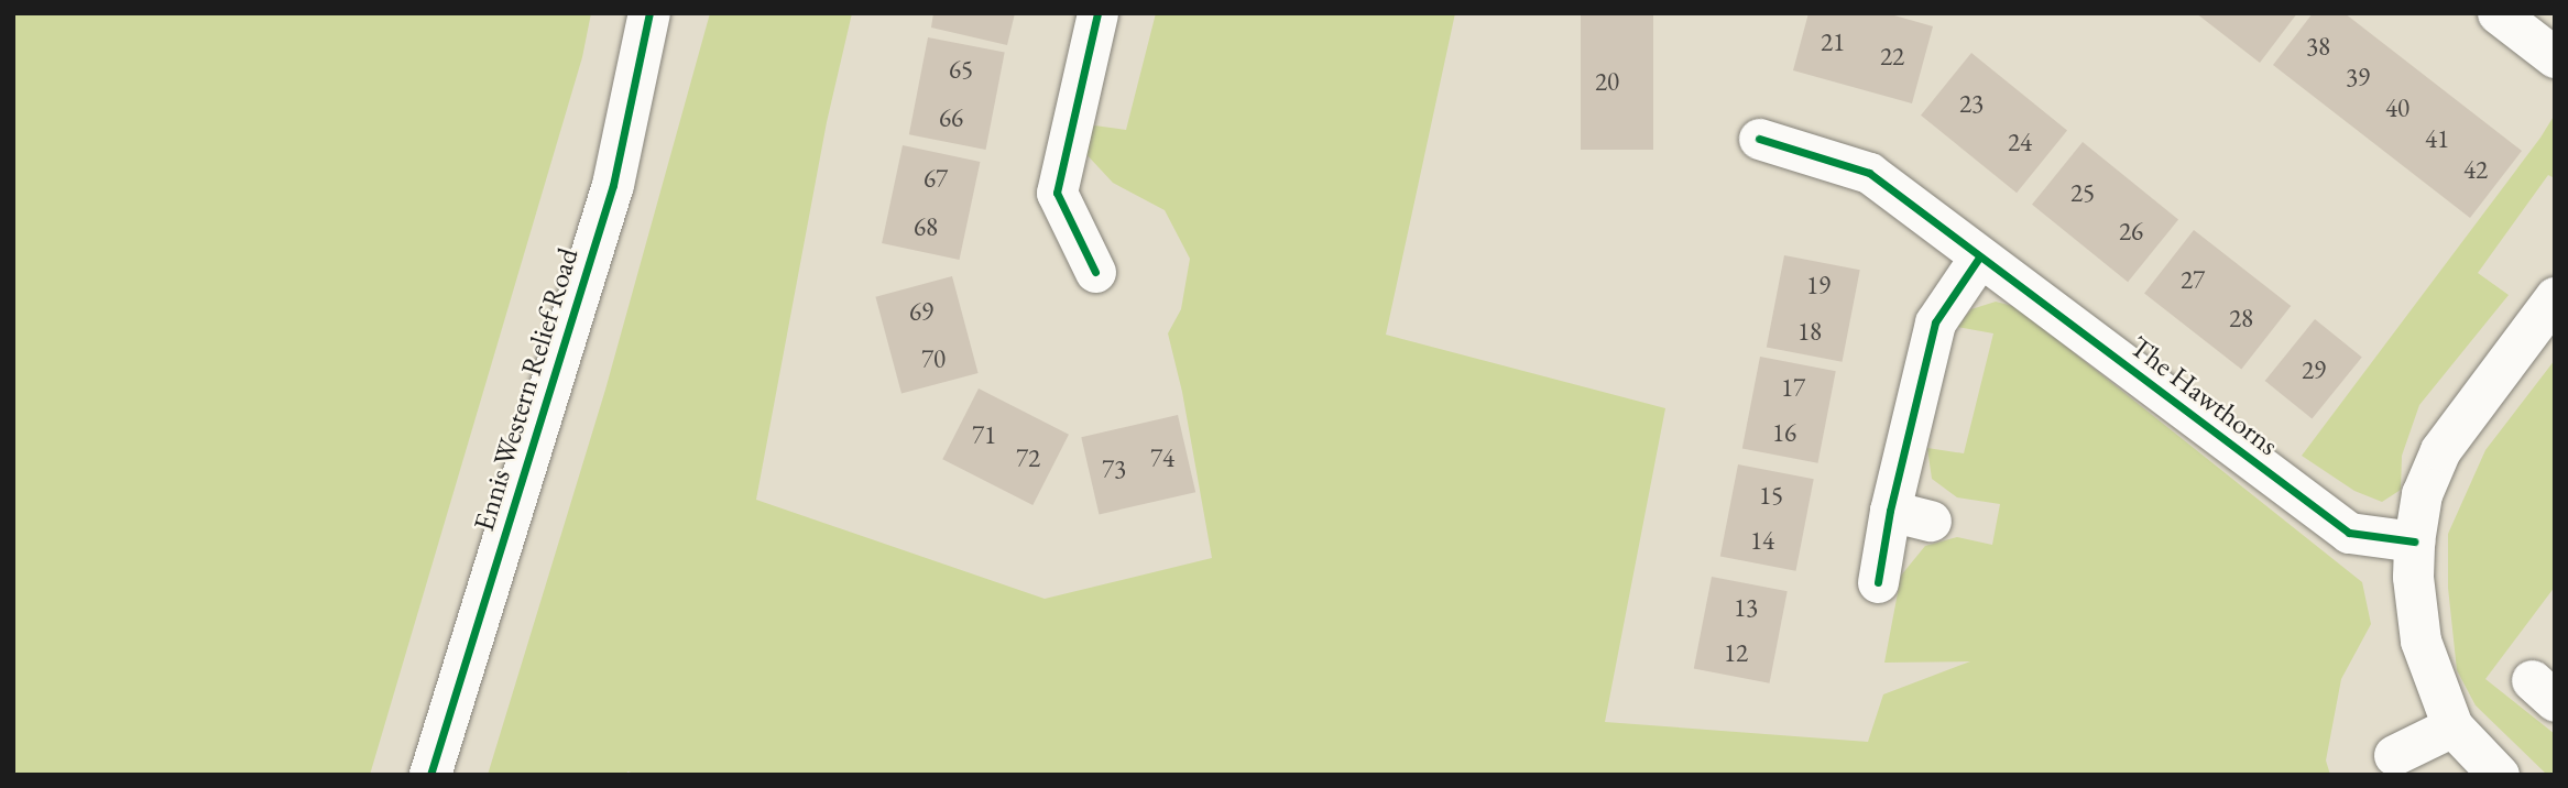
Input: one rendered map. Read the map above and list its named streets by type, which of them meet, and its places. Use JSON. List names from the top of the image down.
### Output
{
  "streets": {
    "main road": ["Ennis Western Relief Road"],
    "street": ["The Hawthorns"]
  },
  "house_numbers": [
    "21",
    "38",
    "22",
    "65",
    "39",
    "20",
    "23",
    "40",
    "66",
    "41",
    "24",
    "42",
    "67",
    "25",
    "68",
    "26",
    "27",
    "19",
    "69",
    "28",
    "18",
    "70",
    "29",
    "17",
    "16",
    "71",
    "72",
    "74",
    "73",
    "15",
    "14",
    "13",
    "12"
  ]
}
